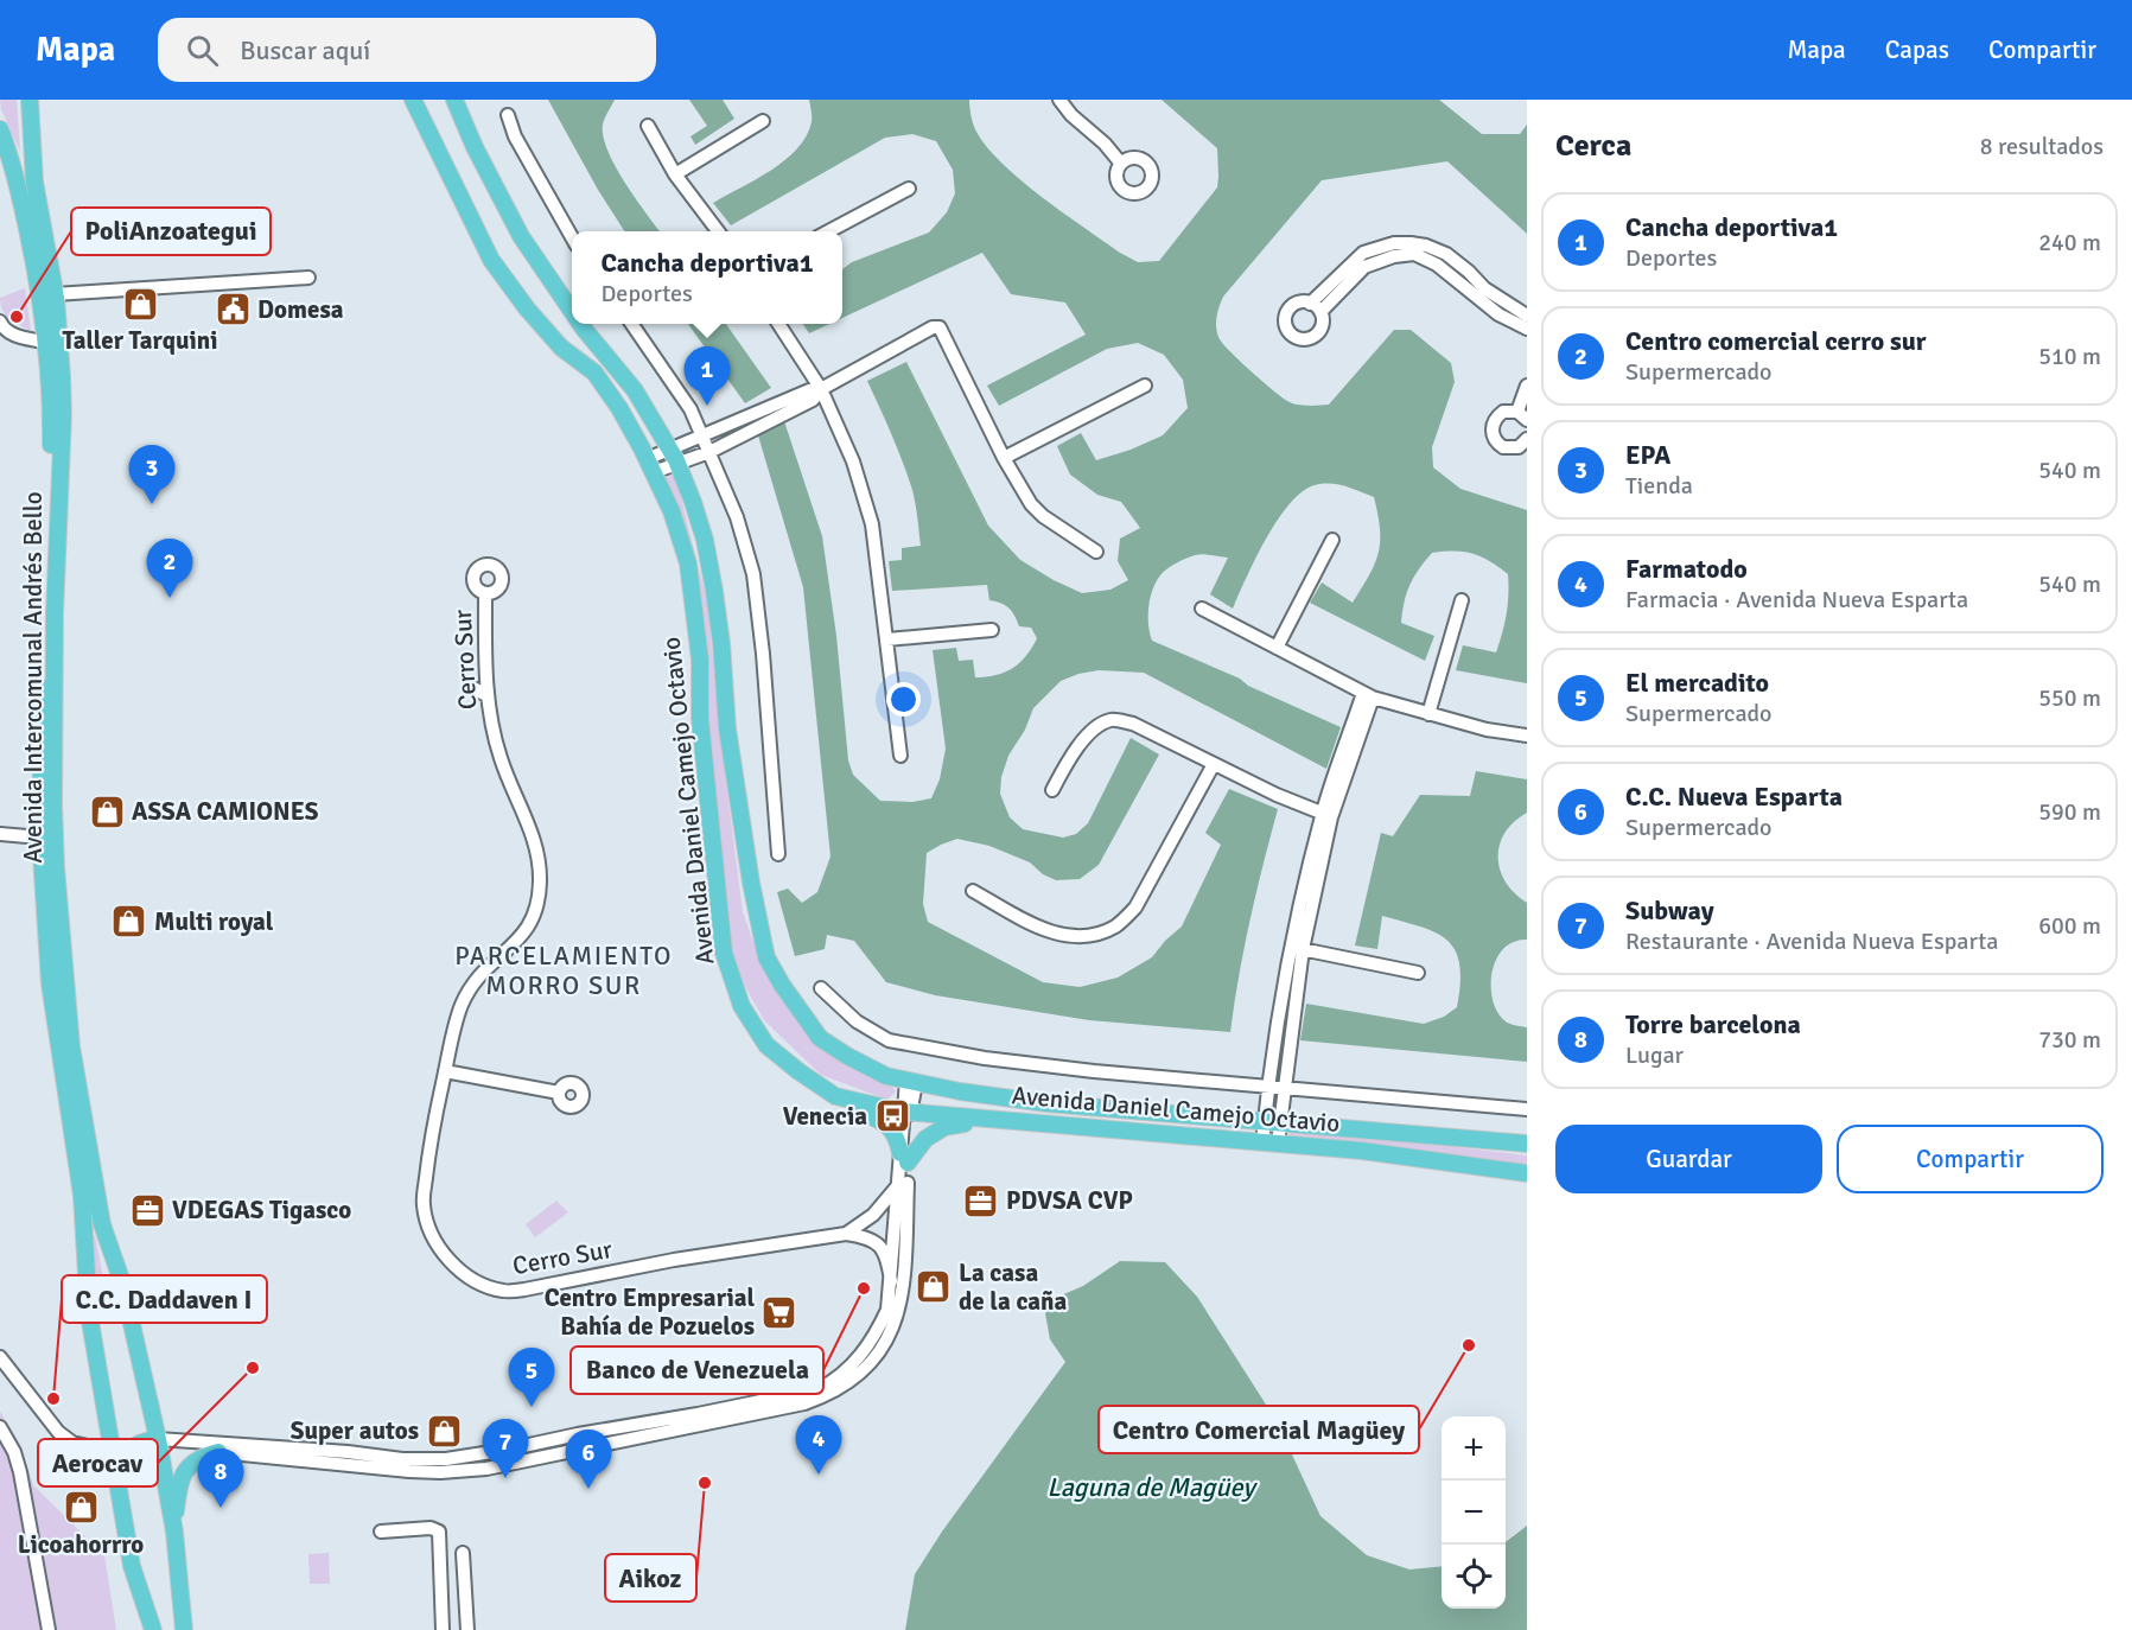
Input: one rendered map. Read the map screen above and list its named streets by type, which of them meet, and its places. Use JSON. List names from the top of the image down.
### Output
{
  "streets": {
    "main road": ["Avenida Intercomunal Andrés Bello", "Avenida Daniel Camejo Octavio"],
    "street": ["Cerro Sur"]
  },
  "districts": ["PARCELAMIENTO MORRO SUR"],
  "water": ["Laguna de Magüey"],
  "places": {
    "shop": [
      "Taller Tarquini",
      "ASSA CAMIONES",
      "Multi royal",
      "La casa de la caña",
      "Super autos",
      "Licoahorrro"
    ],
    "public building": ["Domesa"],
    "other": [
      "PoliAnzoategui",
      "Banco de Venezuela",
      "Centro Comercial Magüey",
      "Aerocav",
      "C.C. Daddaven I",
      "Aikoz"
    ],
    "bus stop": ["Venecia"],
    "office": ["PDVSA CVP", "VDEGAS Tigasco"],
    "supermarket": ["Centro Empresarial Bahía de Pozuelos"]
  },
  "page": {
    "header": "Mapa",
    "search": "Buscar aquí",
    "nav": ["Mapa", "Capas", "Compartir"],
    "heading": ["Cerca", "8 resultados"],
    "list": [
      {
        "mark": "1",
        "name": "Cancha deportiva1",
        "note": "Deportes",
        "value": "240 m"
      },
      {
        "mark": "2",
        "name": "Centro comercial cerro sur",
        "note": "Supermercado",
        "value": "510 m"
      },
      {
        "mark": "3",
        "name": "EPA",
        "note": "Tienda",
        "value": "540 m"
      },
      {
        "mark": "4",
        "name": "Farmatodo",
        "note": "Farmacia · Avenida Nueva Esparta",
        "value": "540 m"
      },
      {
        "mark": "5",
        "name": "El mercadito",
        "note": "Supermercado",
        "value": "550 m"
      },
      {
        "mark": "6",
        "name": "C.C. Nueva Esparta",
        "note": "Supermercado",
        "value": "590 m"
      },
      {
        "mark": "7",
        "name": "Subway",
        "note": "Restaurante · Avenida Nueva Esparta",
        "value": "600 m"
      },
      {
        "mark": "8",
        "name": "Torre barcelona",
        "note": "Lugar",
        "value": "730 m"
      }
    ],
    "popup": ["Cancha deportiva1", "Deportes"],
    "pins": [
      "1",
      "3",
      "2",
      "5",
      "4",
      "7",
      "6",
      "8"
    ],
    "buttons": ["Guardar", "Compartir"],
    "map_buttons": ["+", "−"]
  }
}
